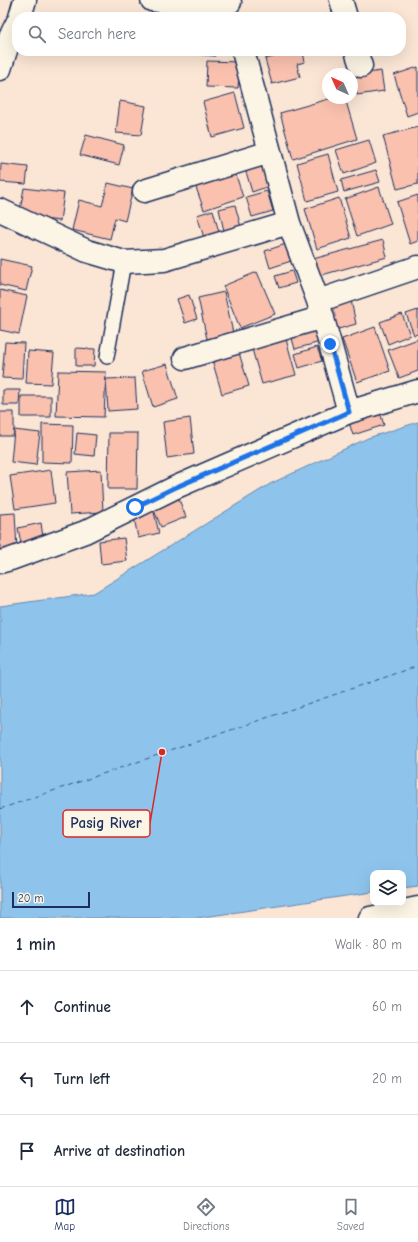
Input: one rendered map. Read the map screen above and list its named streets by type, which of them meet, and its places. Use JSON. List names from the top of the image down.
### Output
{
  "places": ["Pasig River"],
  "scale_bar": "20 m",
  "north": "top left",
  "page": {
    "search": "Search here",
    "scale": "20 m",
    "heading": ["1 min", "Walk · 80 m"],
    "list": [
      ["Continue", "60 m"],
      ["Turn left", "20 m"],
      "Arrive at destination"
    ],
    "nav": ["Map", "Directions", "Saved"]
  }
}
